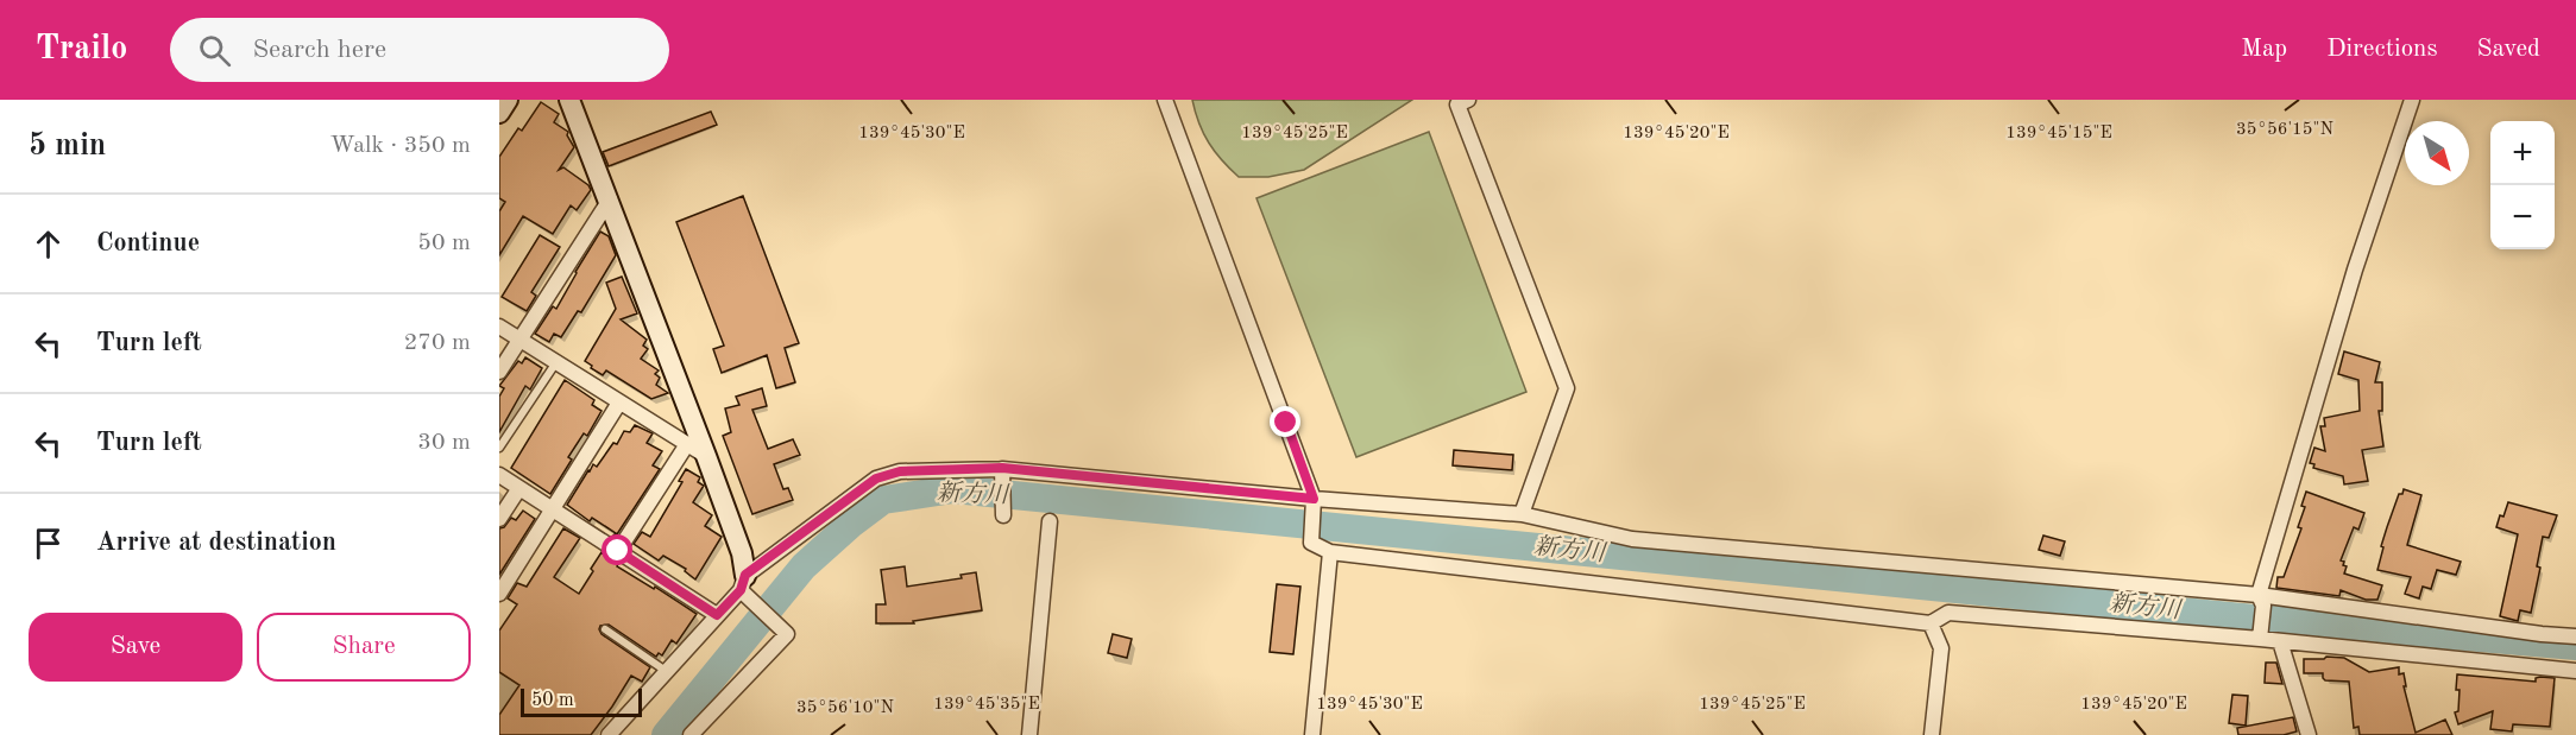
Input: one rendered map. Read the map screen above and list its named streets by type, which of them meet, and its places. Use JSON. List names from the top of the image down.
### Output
{
  "water": ["新方川"],
  "scale_bar": "50 m",
  "north": "bottom right",
  "page": {
    "header": "Trailo",
    "search": "Search here",
    "nav": ["Map", "Directions", "Saved"],
    "heading": ["5 min", "Walk · 350 m"],
    "map_buttons": ["+", "−"],
    "list": [
      ["Continue", "50 m"],
      ["Turn left", "270 m"],
      ["Turn left", "30 m"],
      "Arrive at destination"
    ],
    "buttons": ["Save", "Share"],
    "scale": "50 m"
  },
  "coordinates": [
    "35°56'15\"N",
    "139°45'30\"E",
    "139°45'25\"E",
    "139°45'20\"E",
    "139°45'15\"E",
    "139°45'35\"E",
    "35°56'10\"N"
  ]
}
